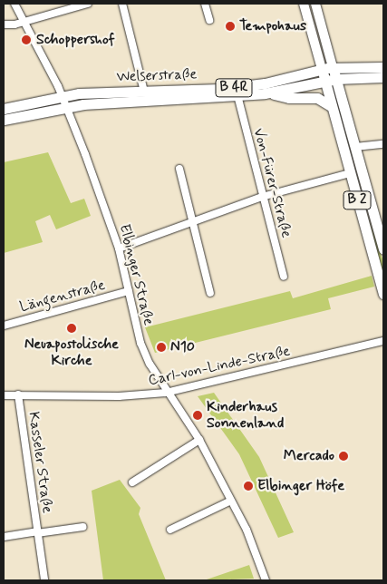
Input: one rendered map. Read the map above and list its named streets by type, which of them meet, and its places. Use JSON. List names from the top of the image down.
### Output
{
  "streets": {
    "main road": ["Welserstraße", "B 4R", "B 2"],
    "street": [
      "Von-Fürer-Straße",
      "Elbinger Straße",
      "Längenstraße",
      "Carl-von-Linde-Straße",
      "Kasseler Straße"
    ]
  },
  "crossings": [
    ["Welserstraße", "B 4R"],
    ["Welserstraße", "Von-Fürer-Straße"],
    ["Welserstraße", "B 2"],
    ["Welserstraße", "Elbinger Straße"],
    ["B 4R", "B 2"],
    ["Elbinger Straße", "Längenstraße"],
    ["Elbinger Straße", "Carl-von-Linde-Straße"],
    ["Carl-von-Linde-Straße", "Kasseler Straße"]
  ],
  "places": [
    "Tempohaus",
    "Schoppershof",
    "Neuapostolische Kirche",
    "N10",
    "Kinderhaus Sonnenland",
    "Mercado",
    "Elbinger Höfe"
  ]
}
